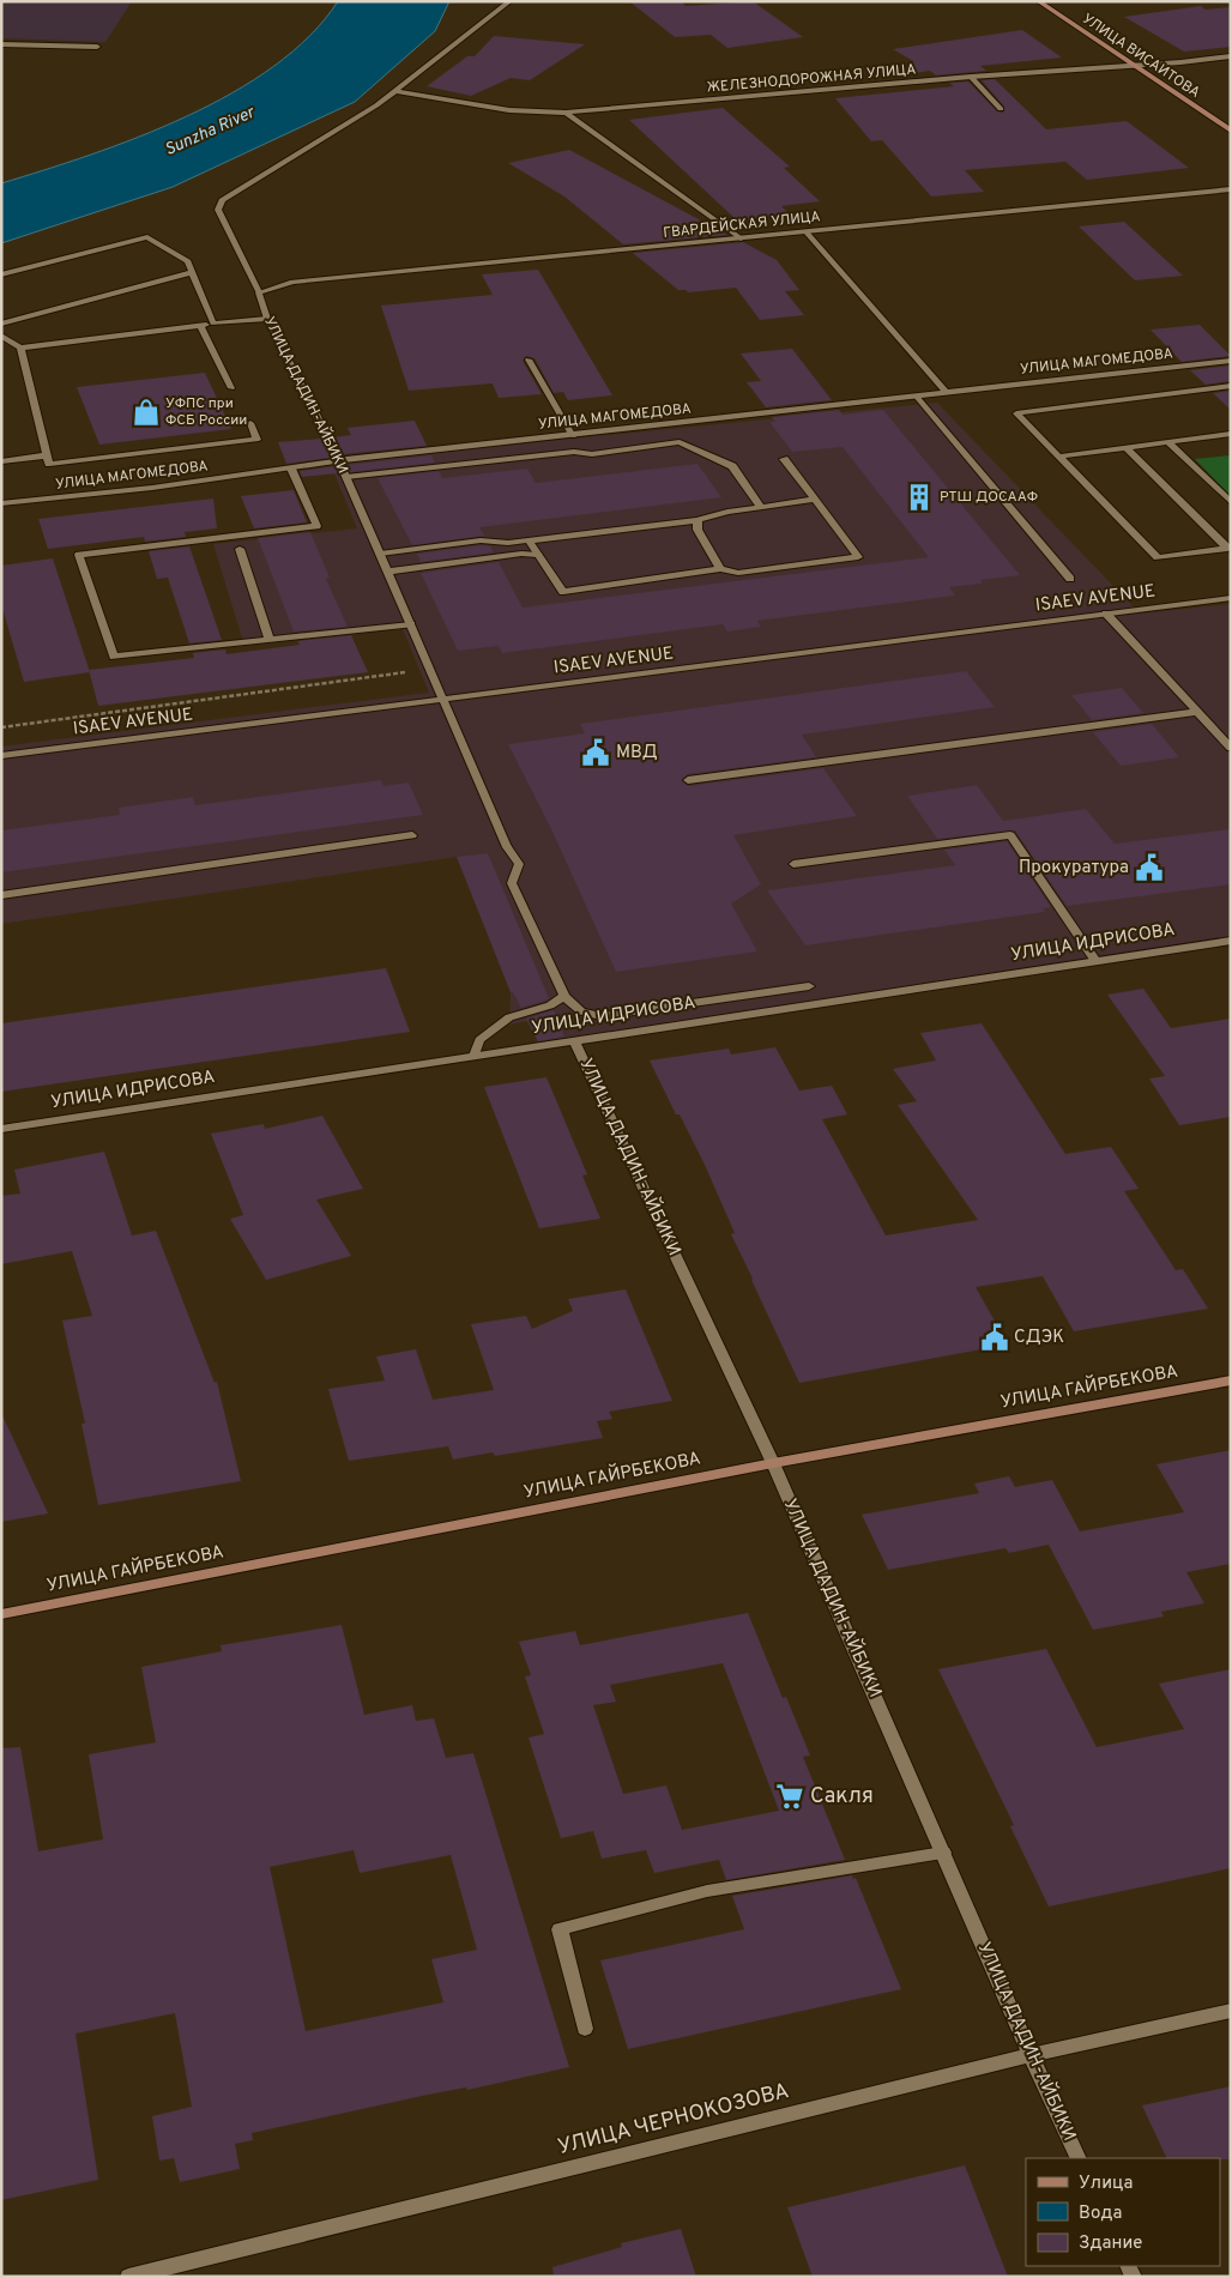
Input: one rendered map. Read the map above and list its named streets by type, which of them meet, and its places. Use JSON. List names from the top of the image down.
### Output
{
  "streets": {
    "main road": ["УЛИЦА ВИСАИТОВА", "УЛИЦА ГАЙРБЕКОВА"],
    "street": [
      "ЖЕЛЕЗНОДОРОЖНАЯ УЛИЦА",
      "ГВАРДЕЙСКАЯ УЛИЦА",
      "УЛИЦА МАГОМЕДОВА",
      "УЛИЦА ДАДИН-АЙБИКИ",
      "ISAEV AVENUE",
      "УЛИЦА ИДРИСОВА",
      "УЛИЦА ЧЕРНОКОЗОВА"
    ]
  },
  "crossings": [
    ["УЛИЦА ВИСАИТОВА", "ЖЕЛЕЗНОДОРОЖНАЯ УЛИЦА"],
    ["ЖЕЛЕЗНОДОРОЖНАЯ УЛИЦА", "УЛИЦА ДАДИН-АЙБИКИ"],
    ["ГВАРДЕЙСКАЯ УЛИЦА", "УЛИЦА ДАДИН-АЙБИКИ"],
    ["УЛИЦА МАГОМЕДОВА", "УЛИЦА ДАДИН-АЙБИКИ"],
    ["УЛИЦА ДАДИН-АЙБИКИ", "ISAEV AVENUE"],
    ["УЛИЦА ДАДИН-АЙБИКИ", "УЛИЦА ИДРИСОВА"],
    ["УЛИЦА ДАДИН-АЙБИКИ", "УЛИЦА ГАЙРБЕКОВА"],
    ["УЛИЦА ДАДИН-АЙБИКИ", "УЛИЦА ЧЕРНОКОЗОВА"]
  ],
  "water": ["Sunzha River"],
  "places": {
    "shop": ["УФПС при ФСБ России"],
    "building": ["РТШ ДОСААФ"],
    "public building": ["МВД", "Прокуратура", "СДЭК"],
    "supermarket": ["Сакля"]
  },
  "legend": ["Улица", "Вода", "Здание"]
}
